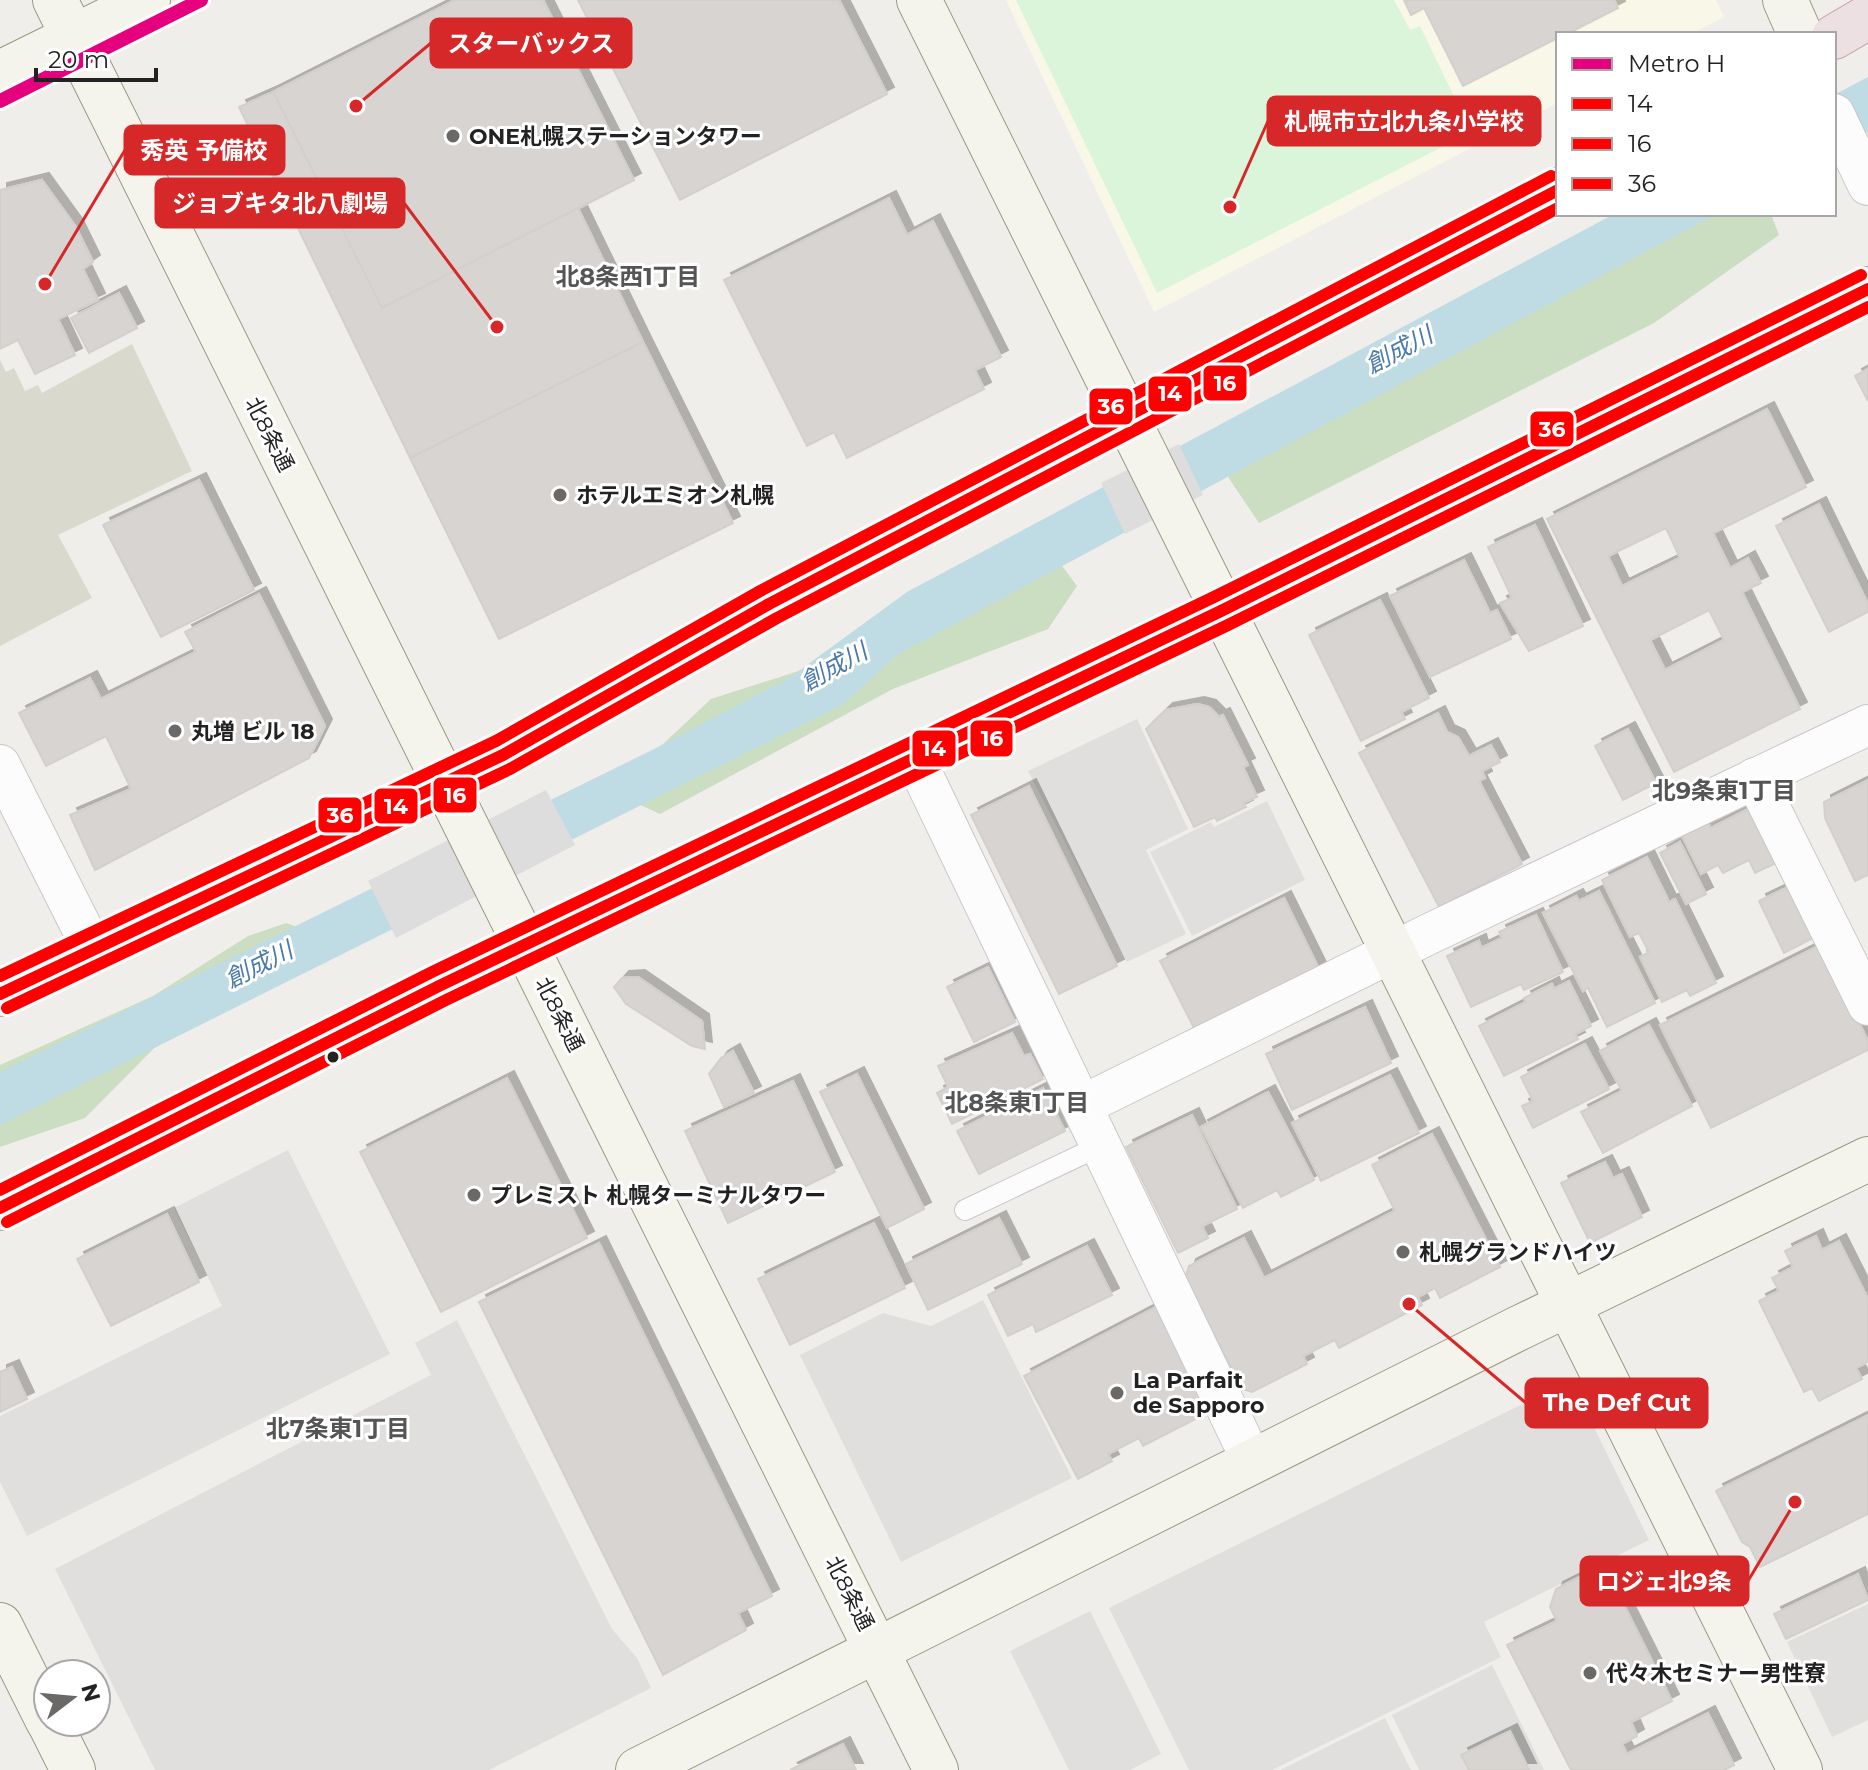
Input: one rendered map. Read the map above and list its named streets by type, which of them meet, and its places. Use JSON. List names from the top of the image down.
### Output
{
  "streets": {
    "street": ["北8条通"]
  },
  "districts": [
    "北8条西1丁目",
    "北9条東1丁目",
    "北8条東1丁目",
    "北7条東1丁目"
  ],
  "water": ["創成川"],
  "places": [
    "スターバックス",
    "ONE札幌ステーションタワー",
    "札幌市立北九条小学校",
    "秀英 予備校",
    "ジョブキタ北八劇場",
    "ホテルエミオン札幌",
    "丸増 ビル 18",
    "プレミスト 札幌ターミナルタワー",
    "札幌グランドハイツ",
    "The Def Cut",
    "La Parfait de Sapporo",
    "ロジェ北9条",
    "代々木セミナー男性寮"
  ],
  "lines": [
    "metro line H",
    "transit line 36",
    "transit line 14",
    "transit line 16"
  ],
  "legend": [
    "Metro H",
    "14",
    "16",
    "36"
  ],
  "scale_bar": "20 m",
  "north": "right"
}
